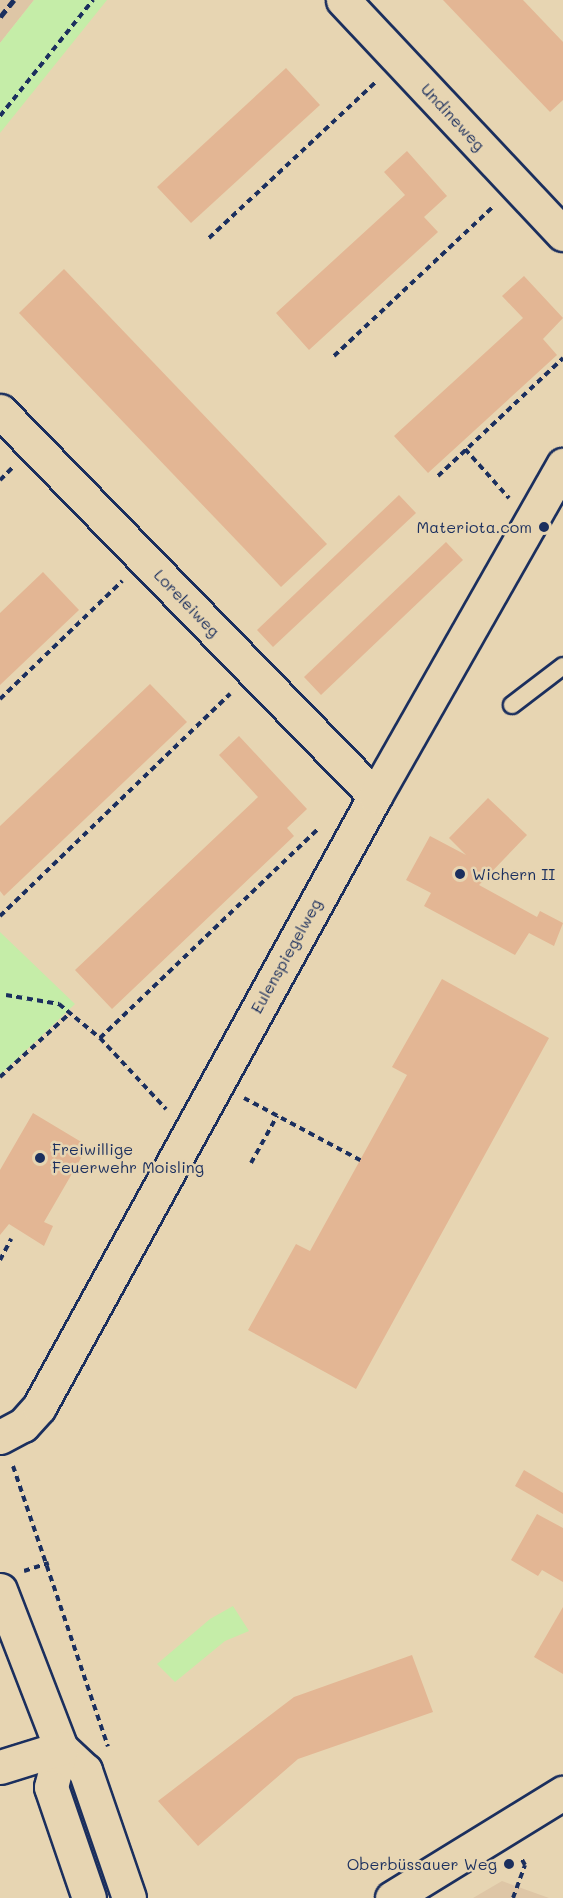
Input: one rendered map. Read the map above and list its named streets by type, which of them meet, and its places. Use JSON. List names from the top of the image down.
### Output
{
  "streets": {
    "street": ["Undineweg", "Loreleiweg", "Eulenspiegelweg"]
  },
  "crossings": [
    ["Loreleiweg", "Eulenspiegelweg"]
  ],
  "places": [
    "Materiota.com",
    "Wichern II",
    "Freiwillige Feuerwehr Moisling",
    "Oberbüssauer Weg"
  ]
}
